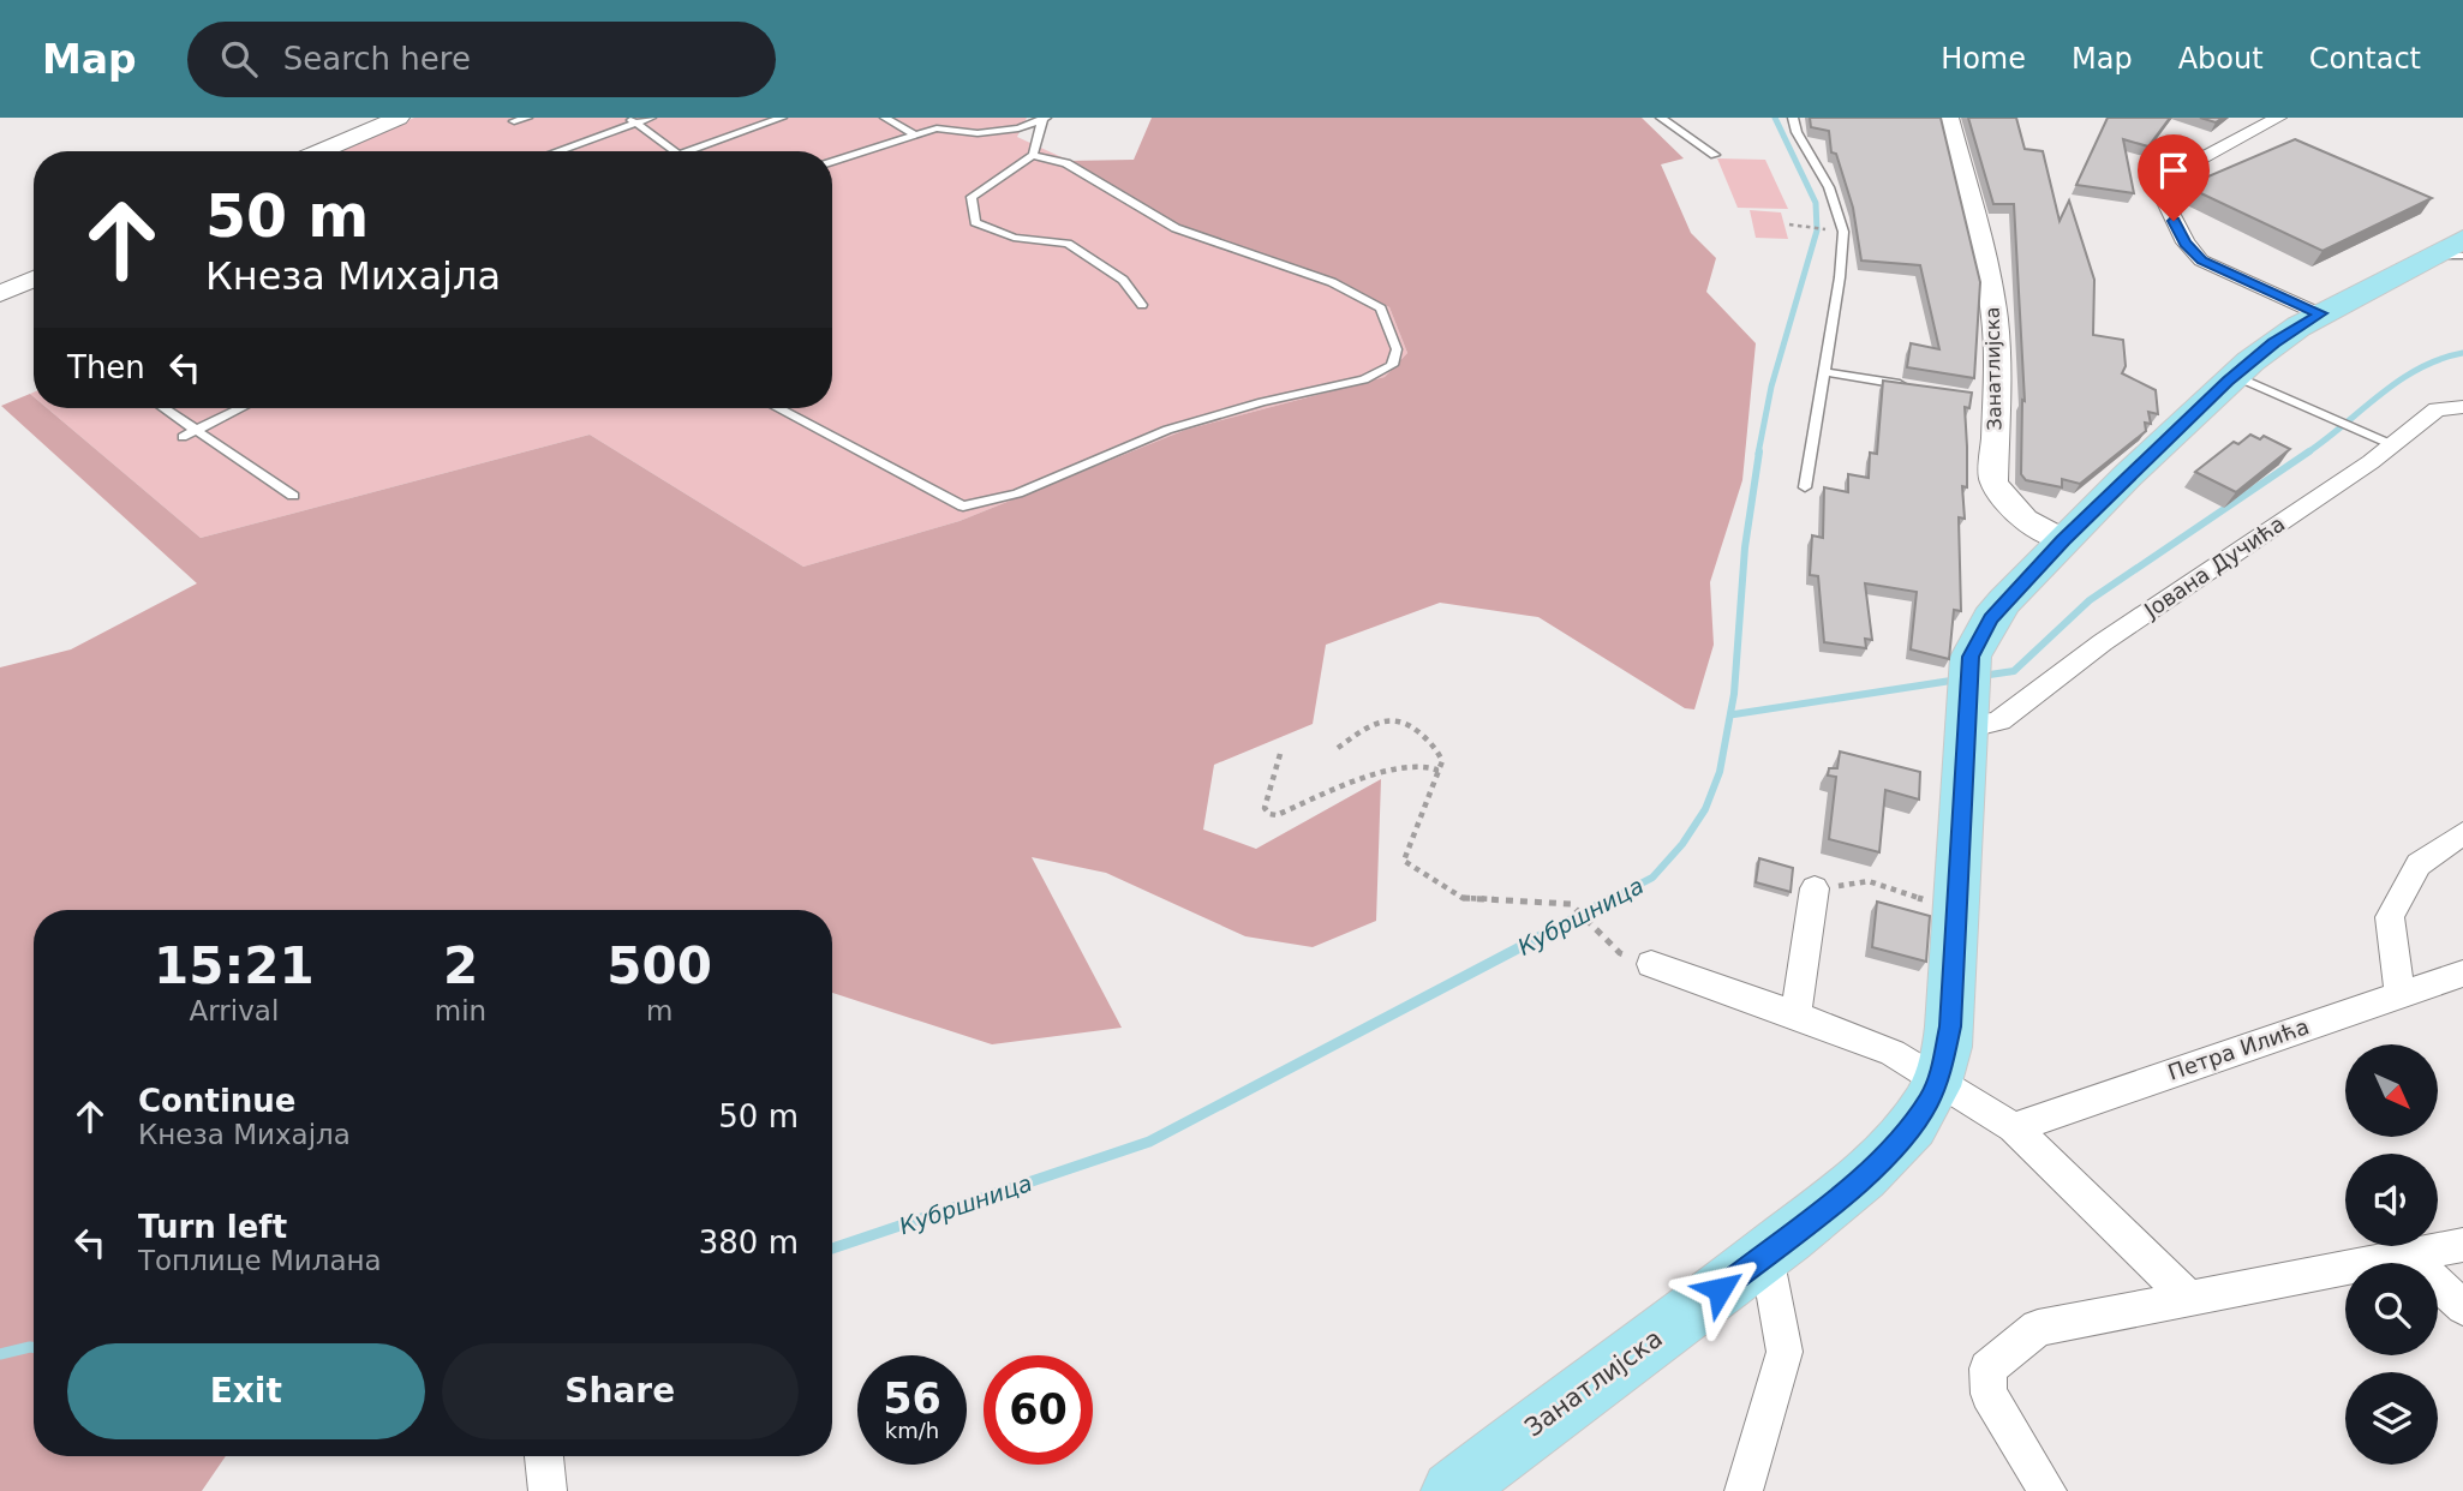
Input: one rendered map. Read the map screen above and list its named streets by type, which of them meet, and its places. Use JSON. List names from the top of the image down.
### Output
{
  "streets": {
    "main road": ["Занатлијска"],
    "street": ["Јована Дучића", "Петра Илића"]
  },
  "crossings": [
    ["Занатлијска", "Јована Дучића"]
  ],
  "water": ["Кубршница"],
  "north": "bottom right",
  "page": {
    "header": "Map",
    "search": "Search here",
    "nav": [
      "Home",
      "Map",
      "About",
      "Contact"
    ],
    "turn": ["50 m", "Кнеза Михајла"],
    "then": "Then",
    "eta": [
      "15:21",
      "Arrival",
      "2",
      "min",
      "500",
      "m"
    ],
    "list": [
      {
        "name": "Continue",
        "note": "Кнеза Михајла",
        "value": "50 m"
      },
      {
        "name": "Turn left",
        "note": "Топлице Милана",
        "value": "380 m"
      }
    ],
    "buttons": ["Exit", "Share"],
    "speed": "56 km/h",
    "limit": "60"
  }
}
